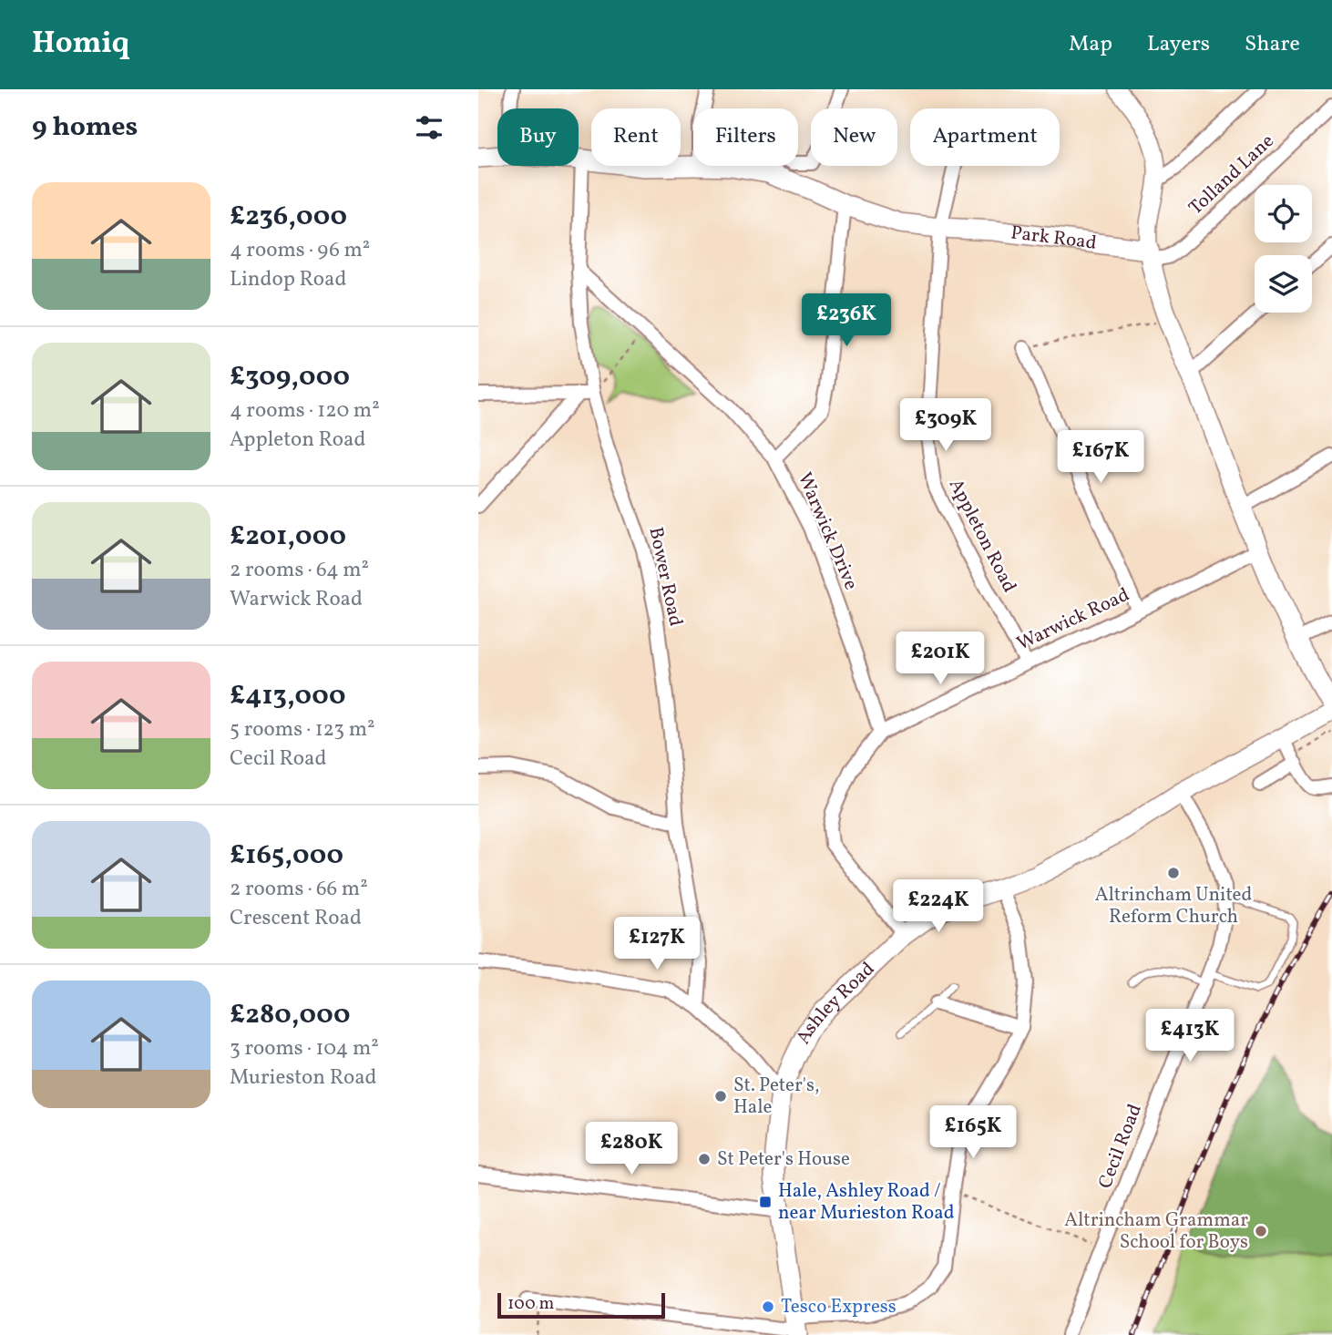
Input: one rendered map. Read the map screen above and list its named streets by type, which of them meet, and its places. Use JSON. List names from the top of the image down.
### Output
{
  "streets": {
    "main road": ["Park Road", "Ashley Road"],
    "street": [
      "Tolland Lane",
      "Warwick Drive",
      "Appleton Road",
      "Bower Road",
      "Warwick Road",
      "Cecil Road"
    ]
  },
  "crossings": [
    ["Tolland Lane", "Park Road"],
    ["Park Road", "Appleton Road"],
    ["Park Road", "Bower Road"],
    ["Warwick Drive", "Bower Road"],
    ["Warwick Drive", "Warwick Road"],
    ["Appleton Road", "Warwick Road"],
    ["Warwick Road", "Ashley Road"],
    ["Ashley Road", "Cecil Road"]
  ],
  "places": {
    "other": [
      "Altrincham United Reform Church",
      "St. Peter's, Hale",
      "St Peter's House",
      "Altrincham Grammar School for Boys",
      "Tesco Express"
    ],
    "transit": ["Hale, Ashley Road / near Murieston Road"]
  },
  "scale_bar": "100 m",
  "page": {
    "header": "Homiq",
    "nav": ["Map", "Layers", "Share"],
    "heading": "9 homes",
    "chip": [
      "Buy",
      "Rent",
      "Filters",
      "New",
      "Apartment"
    ],
    "list": [
      {
        "name": "£236,000",
        "note": "4 rooms · 96 m² · Lindop Road"
      },
      {
        "name": "£309,000",
        "note": "4 rooms · 120 m² · Appleton Road"
      },
      {
        "name": "£201,000",
        "note": "2 rooms · 64 m² · Warwick Road"
      },
      {
        "name": "£413,000",
        "note": "5 rooms · 123 m² · Cecil Road"
      },
      {
        "name": "£165,000",
        "note": "2 rooms · 66 m² · Crescent Road"
      },
      {
        "name": "£280,000",
        "note": "3 rooms · 104 m² · Murieston Road"
      }
    ],
    "price": [
      "£236K",
      "£309K",
      "£167K",
      "£201K",
      "£224K",
      "£127K",
      "£413K",
      "£165K",
      "£280K"
    ],
    "scale": "100 m"
  }
}
